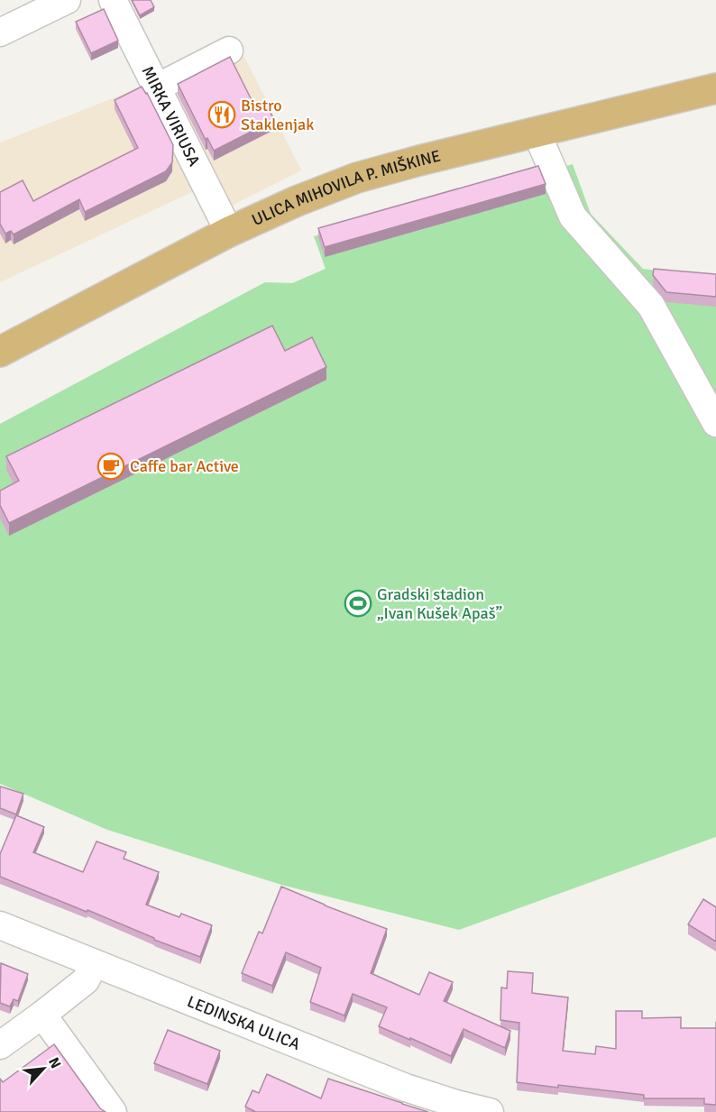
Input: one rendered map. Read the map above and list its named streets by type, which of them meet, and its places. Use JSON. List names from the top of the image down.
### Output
{
  "streets": {
    "main road": ["ULICA MIHOVILA P. MIŠKINE"],
    "street": ["MIRKA VIRIUSA", "LEDINSKA ULICA"]
  },
  "crossings": [
    ["MIRKA VIRIUSA", "ULICA MIHOVILA P. MIŠKINE"]
  ],
  "places": {
    "restaurant": ["Bistro Staklenjak"],
    "cafe": ["Caffe bar Active"],
    "sports": ["Gradski stadion „Ivan Kušek Apaš”"]
  },
  "north": "top right"
}
